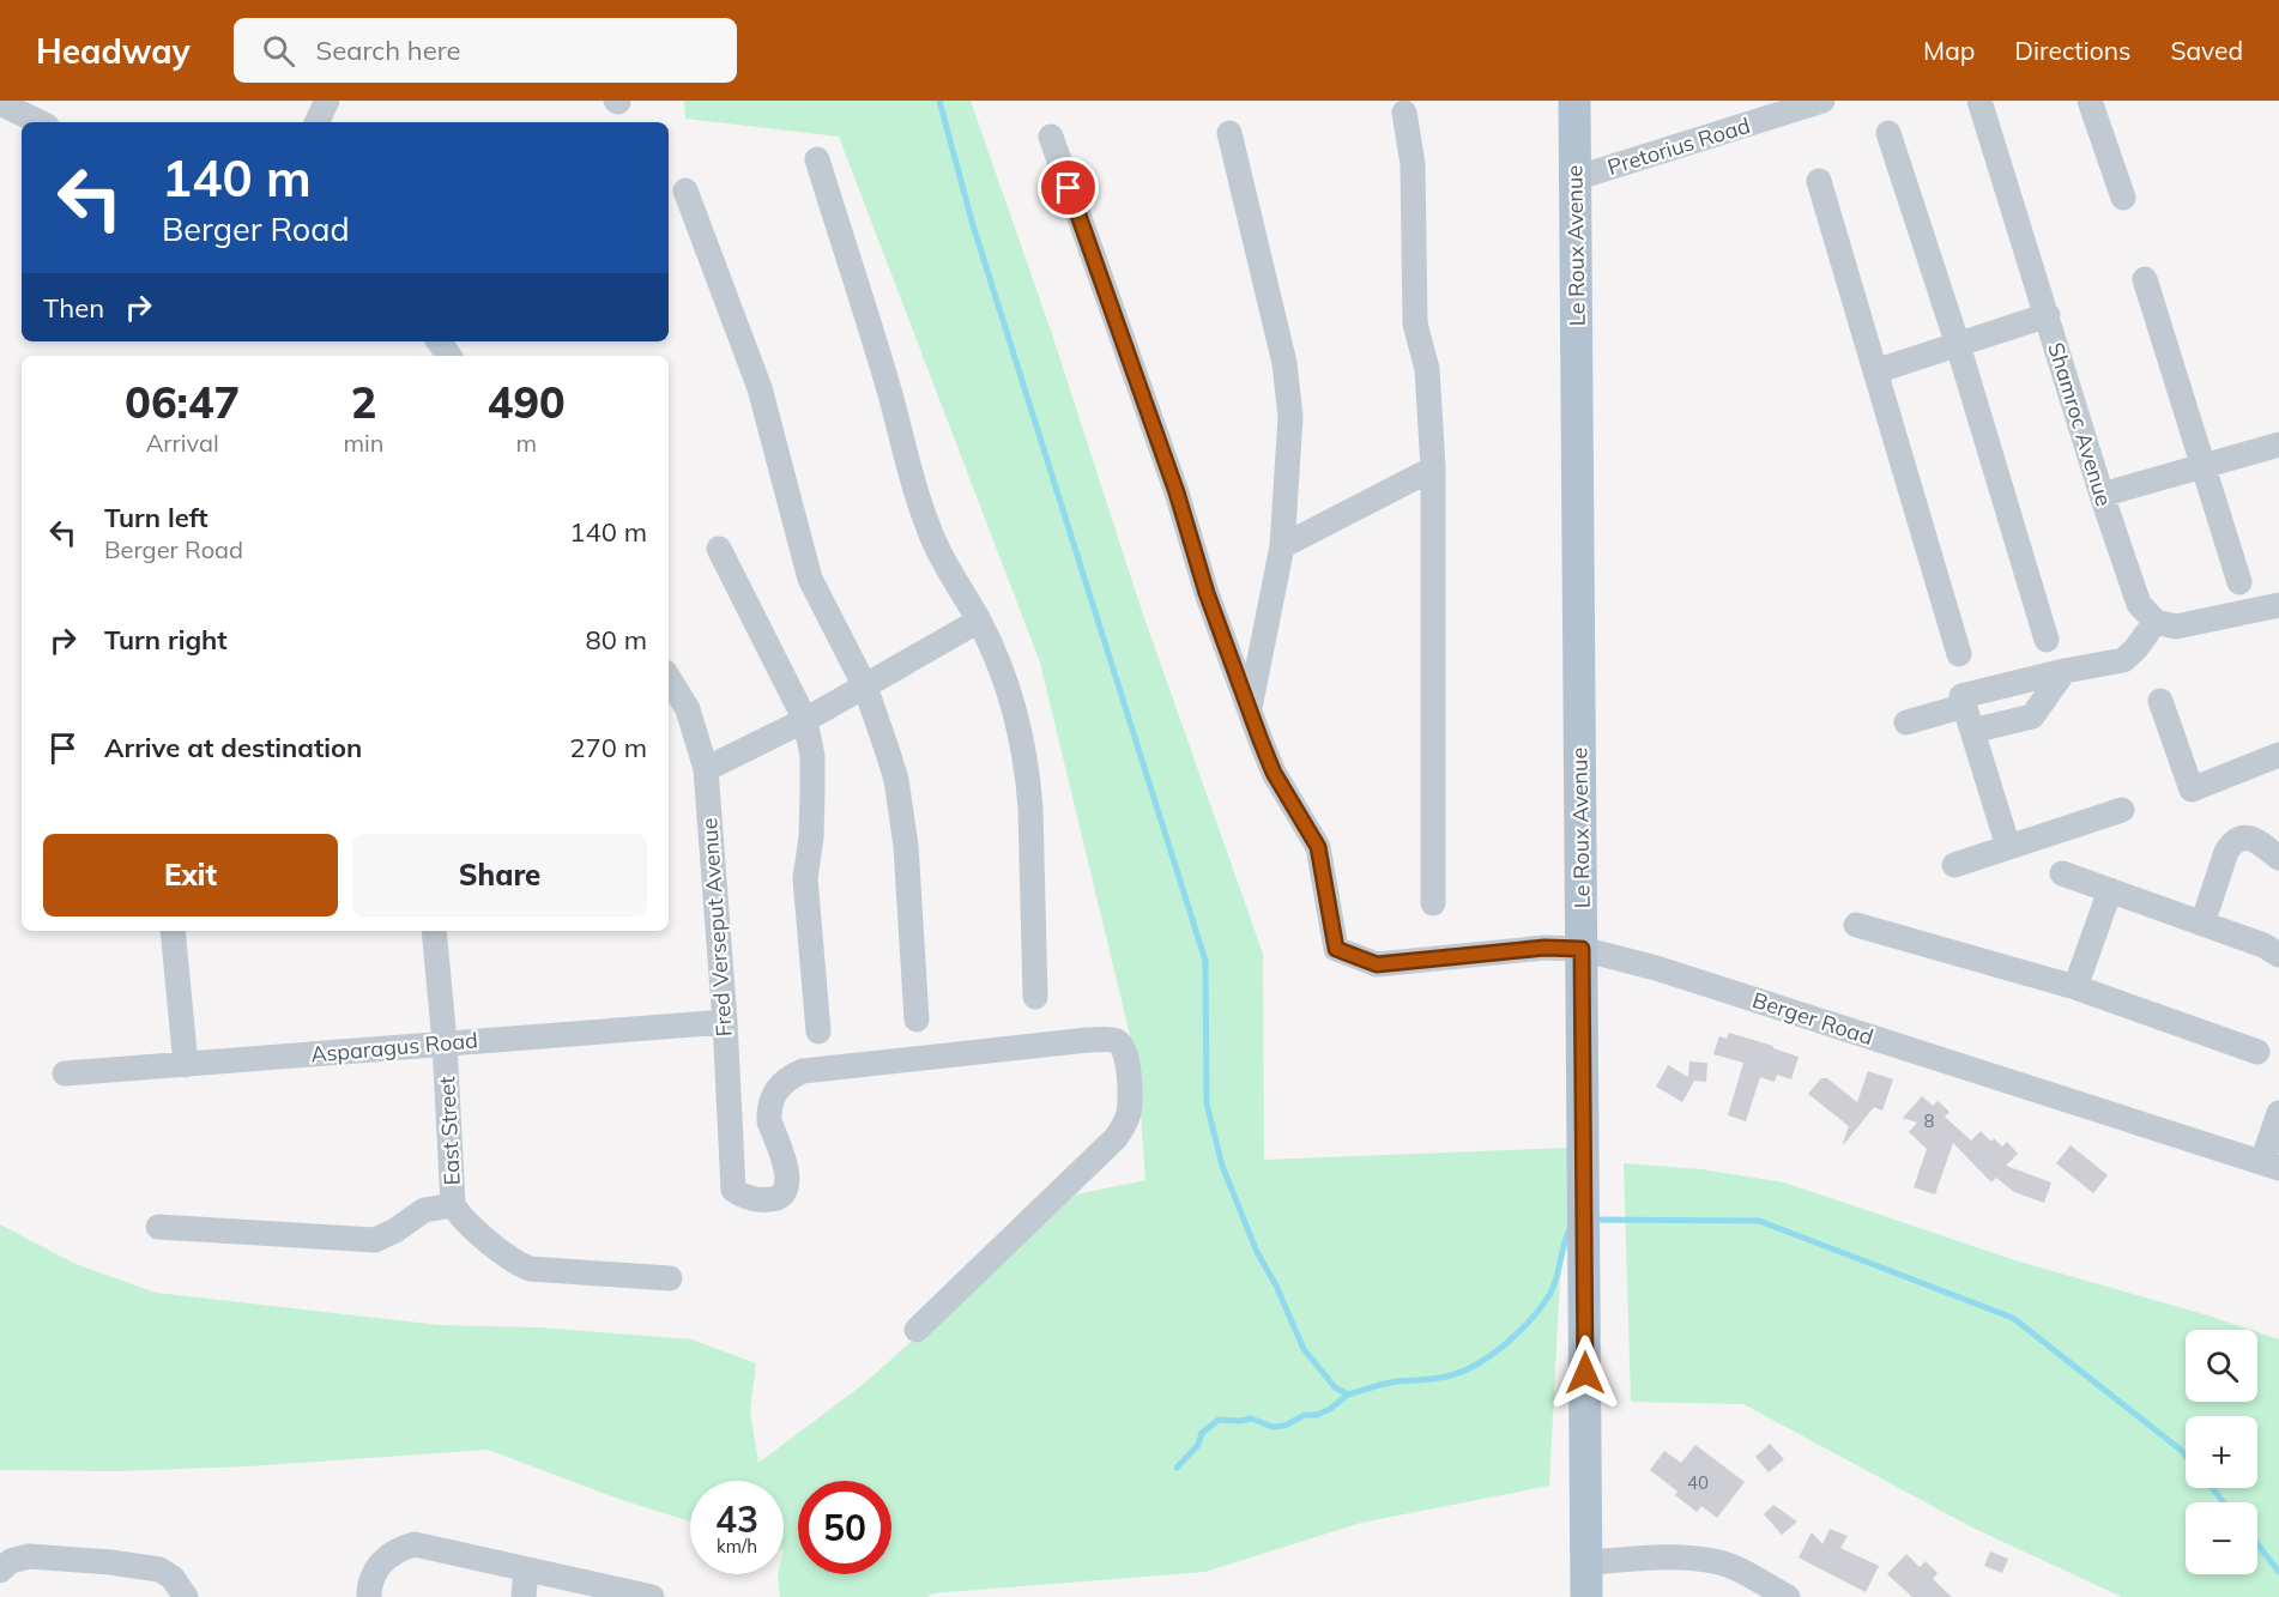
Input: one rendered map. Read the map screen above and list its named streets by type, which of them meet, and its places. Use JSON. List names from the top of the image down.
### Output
{
  "streets": {
    "main road": ["Le Roux Avenue"],
    "street": [
      "Pretorius Road",
      "Shamroc Avenue",
      "Fred Verseput Avenue",
      "Berger Road",
      "Asparagus Road",
      "East Street"
    ]
  },
  "crossings": [
    ["Pretorius Road", "Le Roux Avenue"],
    ["Le Roux Avenue", "Berger Road"],
    ["Fred Verseput Avenue", "Asparagus Road"],
    ["Asparagus Road", "East Street"]
  ],
  "house_numbers": ["8", "40"],
  "page": {
    "header": "Headway",
    "search": "Search here",
    "nav": ["Map", "Directions", "Saved"],
    "turn": ["140 m", "Berger Road"],
    "then": "Then",
    "eta": [
      "06:47",
      "Arrival",
      "2",
      "min",
      "490",
      "m"
    ],
    "list": [
      {
        "name": "Turn left",
        "note": "Berger Road",
        "value": "140 m"
      },
      {
        "name": "Turn right",
        "value": "80 m"
      },
      {
        "name": "Arrive at destination",
        "value": "270 m"
      }
    ],
    "buttons": ["Exit", "Share"],
    "map_buttons": ["+", "−"],
    "speed": "43 km/h",
    "limit": "50"
  }
}
